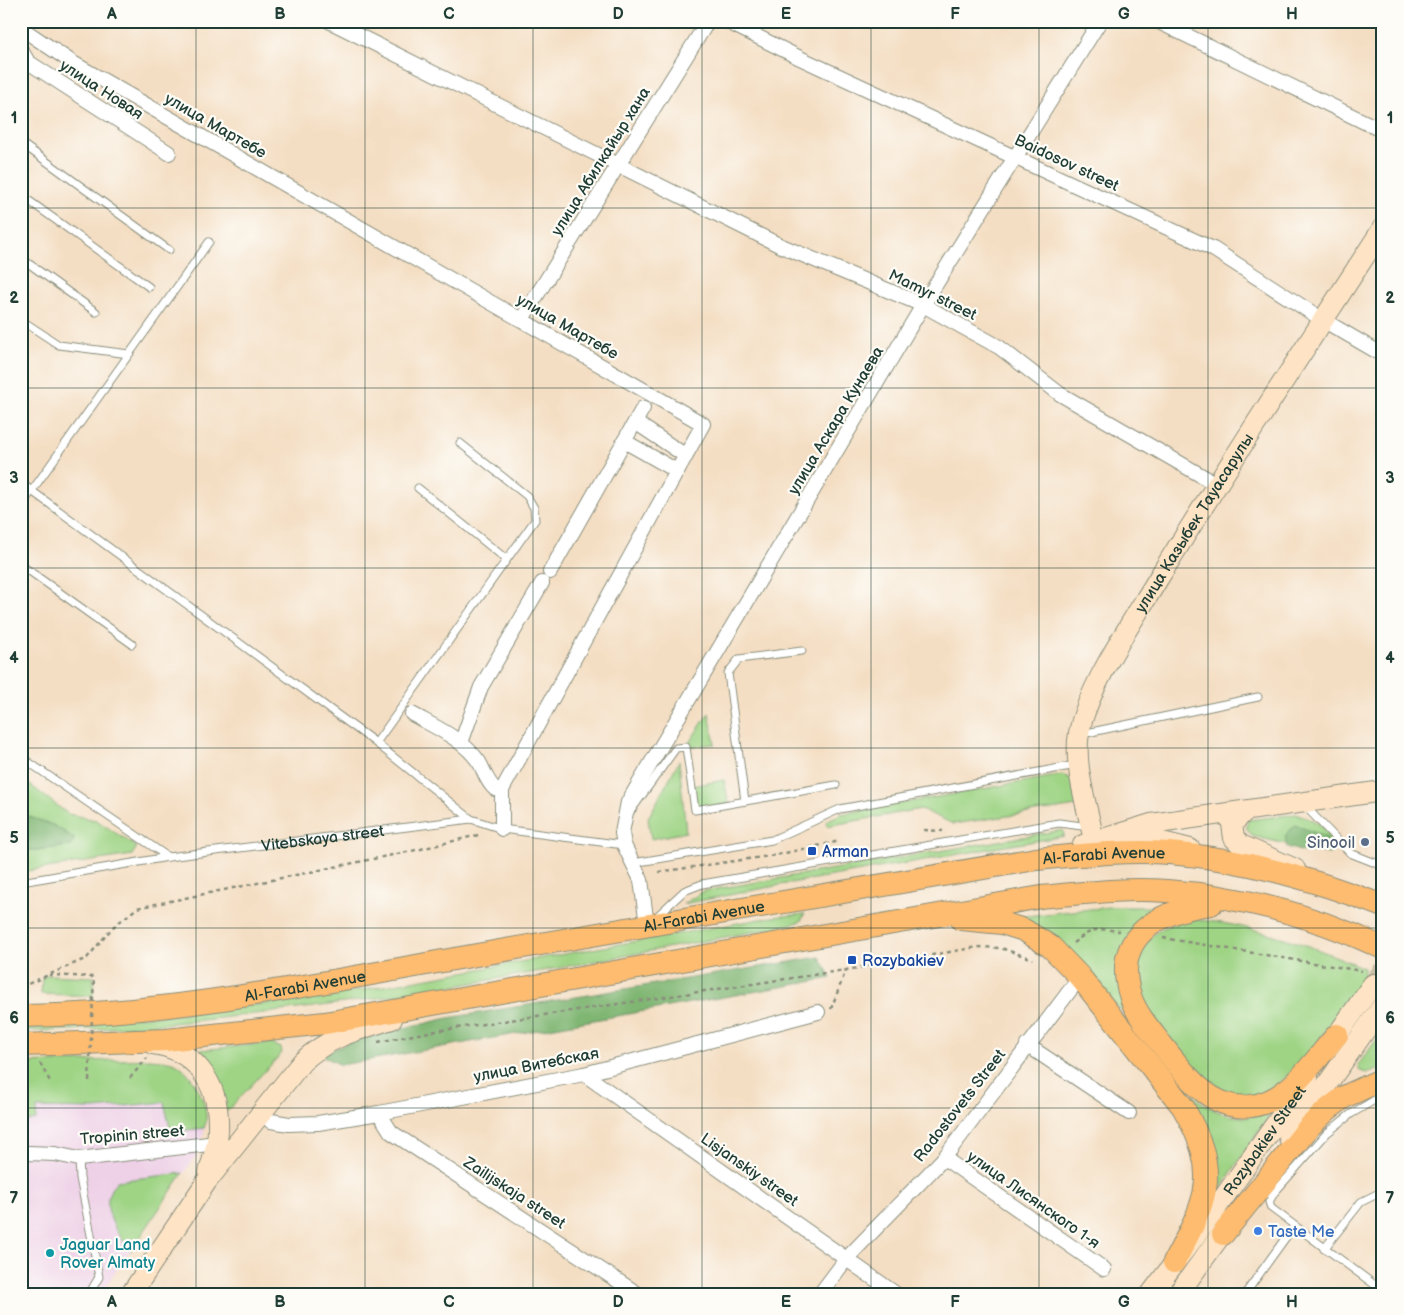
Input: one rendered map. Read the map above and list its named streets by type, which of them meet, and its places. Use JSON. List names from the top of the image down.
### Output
{
  "streets": {
    "main road": ["Al-Farabi Avenue"],
    "street": [
      "улица Новая",
      "улица Мартебе",
      "улица Абилкайыр хана",
      "Baidosov street",
      "Mamyr street",
      "улица Аскара Кунаева",
      "улица Казыбек Тауасарулы",
      "улица Витебская",
      "Radostovets Street",
      "Tropinin street",
      "Rozybakiev Street",
      "Lisjanskiy street",
      "Zailijskaja street",
      "улица Лисянского 1-я"
    ],
    "lane": ["Vitebskaya street"]
  },
  "crossings": [
    ["улица Мартебе", "улица Абилкайыр хана"],
    ["улица Мартебе", "Vitebskaya street"],
    ["улица Абилкайыр хана", "Mamyr street"],
    ["Baidosov street", "улица Аскара Кунаева"],
    ["Baidosov street", "улица Казыбек Тауасарулы"],
    ["Mamyr street", "улица Аскара Кунаева"],
    ["Mamyr street", "улица Казыбек Тауасарулы"],
    ["улица Аскара Кунаева", "Vitebskaya street"],
    ["улица Витебская", "Lisjanskiy street"],
    ["улица Витебская", "Zailijskaja street"],
    ["Radostovets Street", "Lisjanskiy street"],
    ["Radostovets Street", "улица Лисянского 1-я"]
  ],
  "places": {
    "other": ["Sinooil", "Taste Me", "Jaguar Land Rover Almaty"],
    "transit": ["Arman", "Rozybakiev"]
  },
  "grid": {
    "columns": [
      "A",
      "B",
      "C",
      "D",
      "E",
      "F",
      "G",
      "H"
    ],
    "rows": [
      "1",
      "2",
      "3",
      "4",
      "5",
      "6",
      "7"
    ]
  }
}
